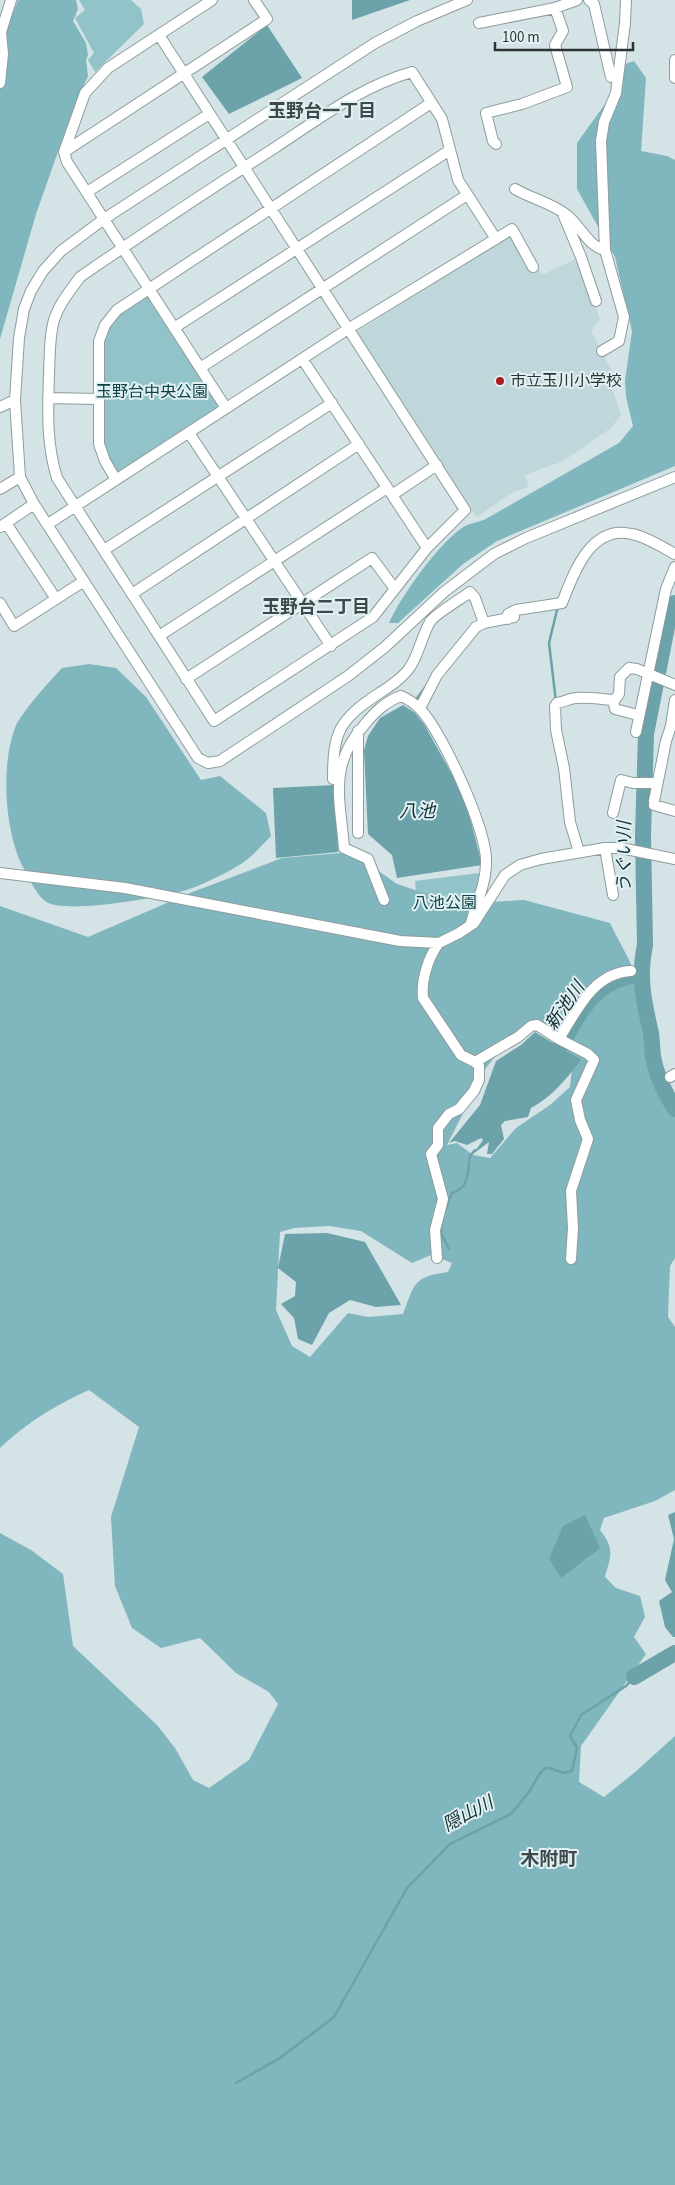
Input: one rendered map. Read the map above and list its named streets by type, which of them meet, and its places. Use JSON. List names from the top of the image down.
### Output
{
  "districts": ["玉野台一丁目", "玉野台二丁目", "木附町"],
  "water": [
    "八池",
    "うぐい川",
    "新池川",
    "隠山川"
  ],
  "parks": ["玉野台中央公園", "八池公園"],
  "places": ["市立玉川小学校"],
  "scale_bar": "100 m"
}
